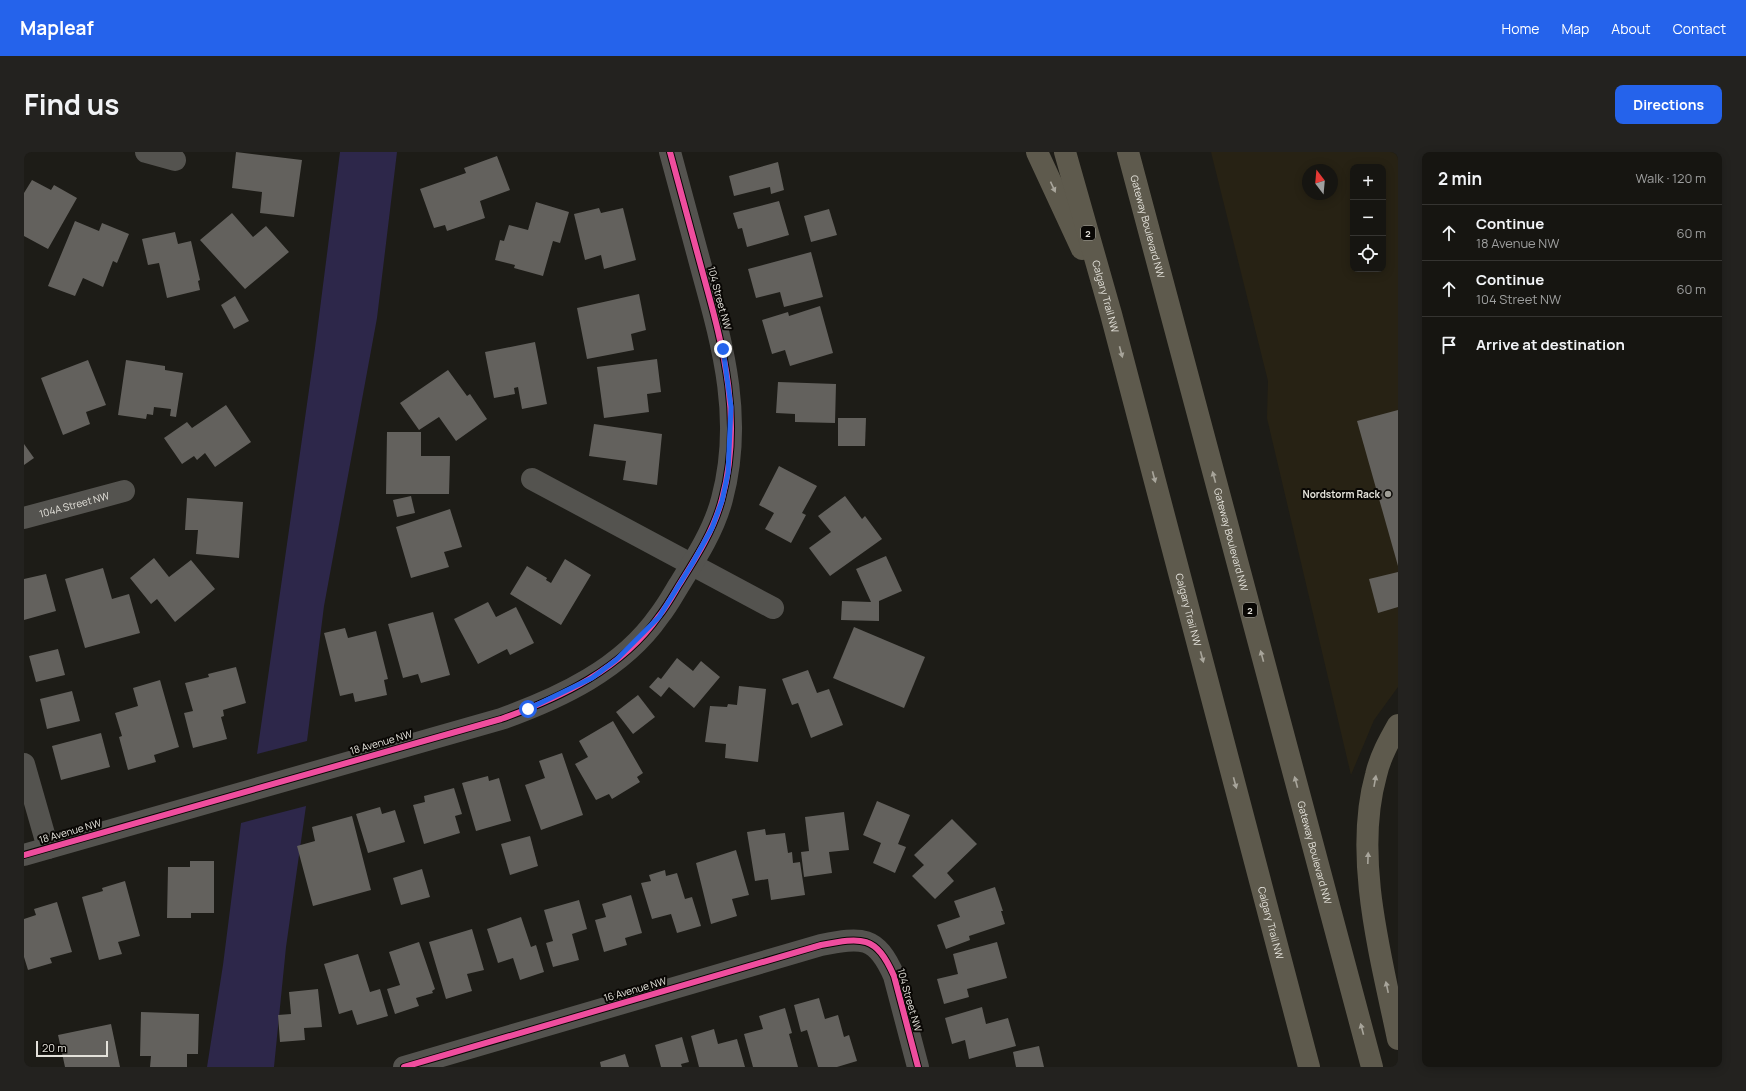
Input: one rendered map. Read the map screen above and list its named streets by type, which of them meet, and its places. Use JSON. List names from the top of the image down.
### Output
{
  "streets": {
    "highway": ["Gateway Boulevard NW", "2", "Calgary Trail NW"],
    "street": [
      "104 Street NW",
      "104A Street NW",
      "18 Avenue NW",
      "16 Avenue NW"
    ]
  },
  "crossings": [
    ["104 Street NW", "18 Avenue NW"],
    ["104 Street NW", "16 Avenue NW"]
  ],
  "places": ["Nordstorm Rack"],
  "scale_bar": "20 m",
  "north": "top",
  "page": {
    "header": "Mapleaf",
    "nav": [
      "Home",
      "Map",
      "About",
      "Contact"
    ],
    "title": "Find us",
    "buttons": "Directions",
    "heading": ["2 min", "Walk · 120 m"],
    "map_buttons": ["+", "−"],
    "list": [
      ["Continue", "18 Avenue NW", "60 m"],
      ["Continue", "104 Street NW", "60 m"],
      "Arrive at destination"
    ],
    "scale": "20 m"
  }
}
